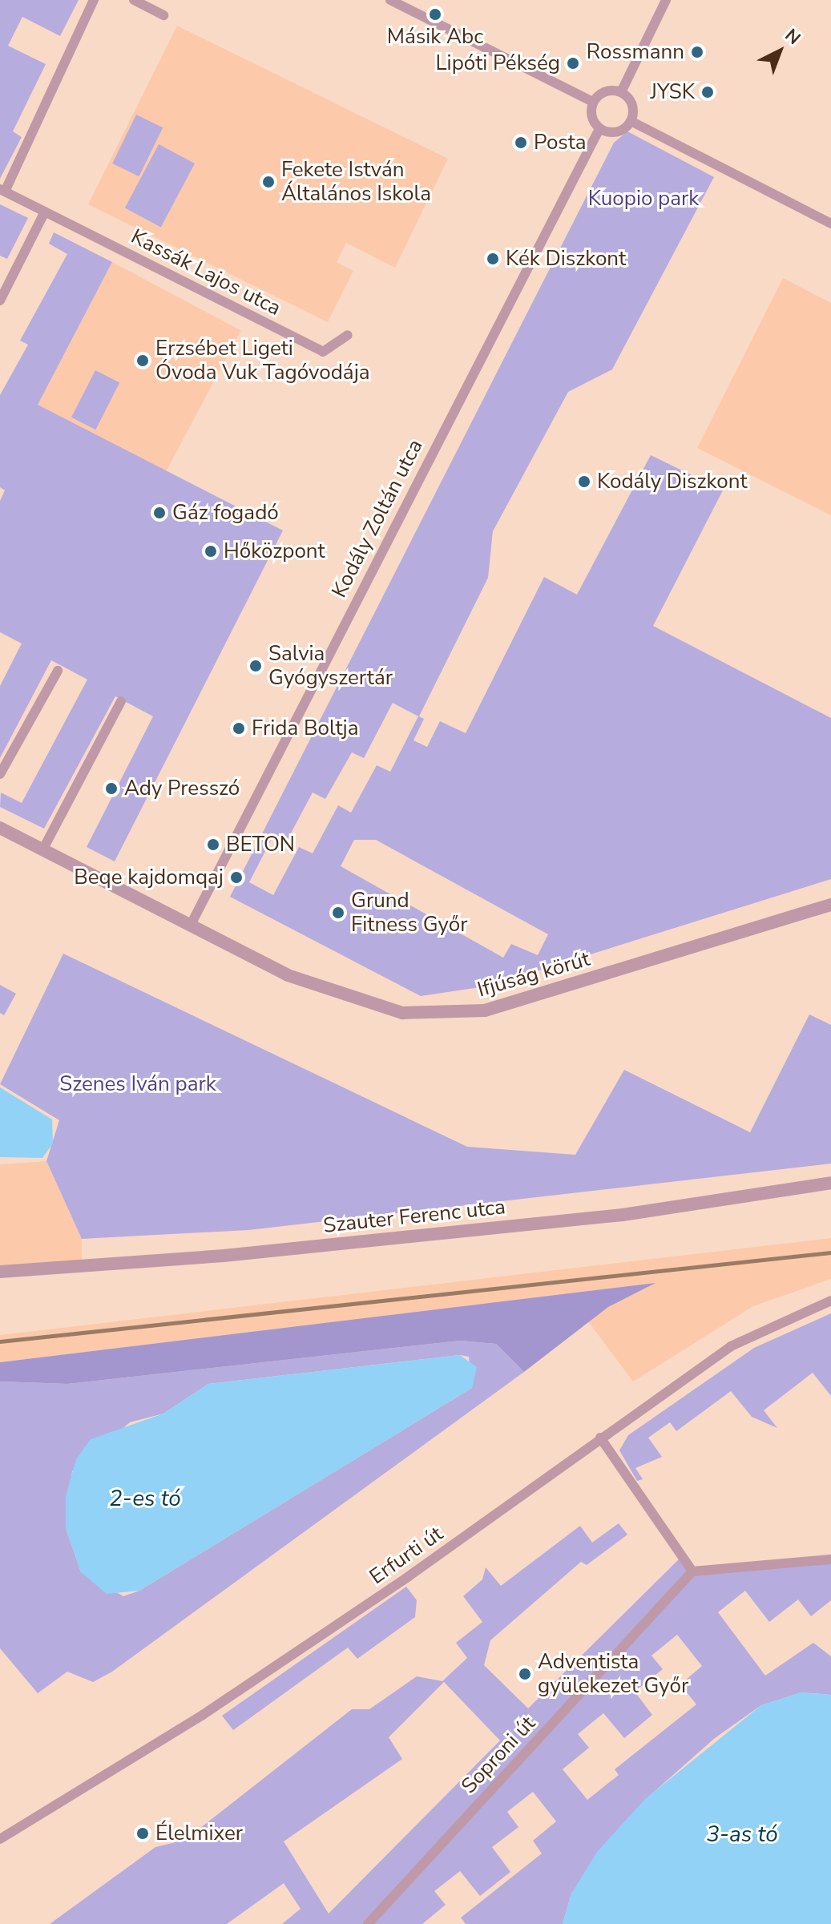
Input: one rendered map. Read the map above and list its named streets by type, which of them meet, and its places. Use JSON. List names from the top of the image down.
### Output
{
  "streets": {
    "street": [
      "Kassák Lajos utca",
      "Kodály Zoltán utca",
      "Ifjúság körút",
      "Szauter Ferenc utca",
      "Erfurti út",
      "Soproni út"
    ]
  },
  "crossings": [
    ["Kodály Zoltán utca", "Ifjúság körút"]
  ],
  "water": ["2-es tó", "3-as tó"],
  "parks": ["Kuopio park", "Szenes Iván park"],
  "places": [
    "Másik Abc",
    "Rossmann",
    "Lipóti Pékség",
    "JYSK",
    "Posta",
    "Fekete István Általános Iskola",
    "Kék Diszkont",
    "Erzsébet Ligeti Óvoda Vuk Tagóvodája",
    "Kodály Diszkont",
    "Gáz fogadó",
    "Hőközpont",
    "Salvia Gyógyszertár",
    "Frida Boltja",
    "Ady Presszó",
    "BETON",
    "Beqe kajdomqaj",
    "Grund Fitness Győr",
    "Adventista gyülekezet Győr",
    "Élelmixer"
  ],
  "north": "top right"
}
